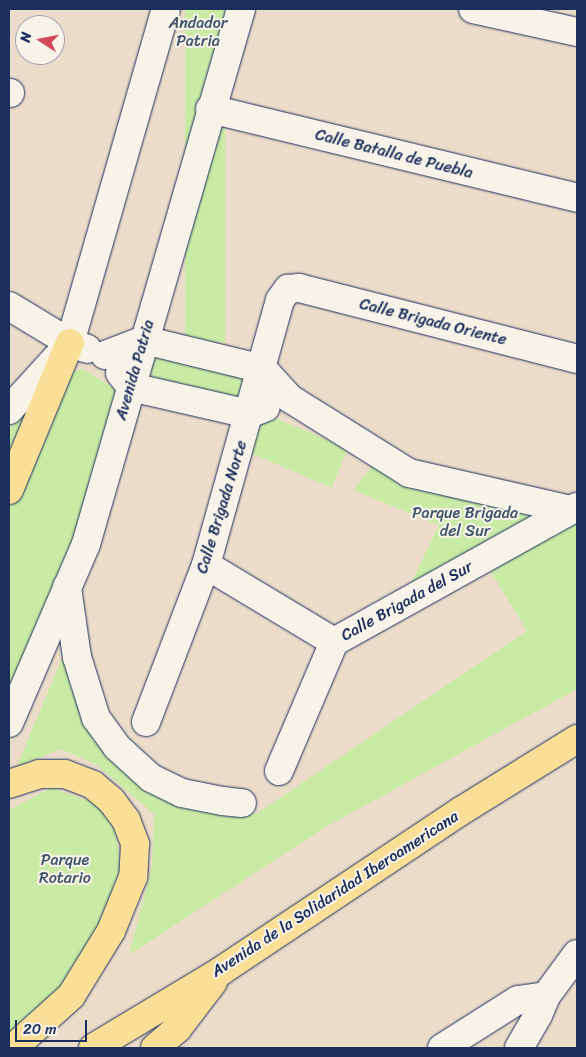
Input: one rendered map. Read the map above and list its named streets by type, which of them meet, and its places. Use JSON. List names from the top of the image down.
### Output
{
  "streets": {
    "highway": ["Avenida de la Solidaridad Iberoamericana"],
    "street": [
      "Calle Batalla de Puebla",
      "Calle Brigada Oriente",
      "Avenida Patria",
      "Calle Brigada Norte",
      "Calle Brigada del Sur"
    ]
  },
  "crossings": [
    ["Calle Batalla de Puebla", "Avenida Patria"],
    ["Calle Brigada Oriente", "Calle Brigada Norte"]
  ],
  "parks": ["Andador Patria", "Parque Brigada del Sur", "Parque Rotario"],
  "scale_bar": "20 m",
  "north": "left"
}
